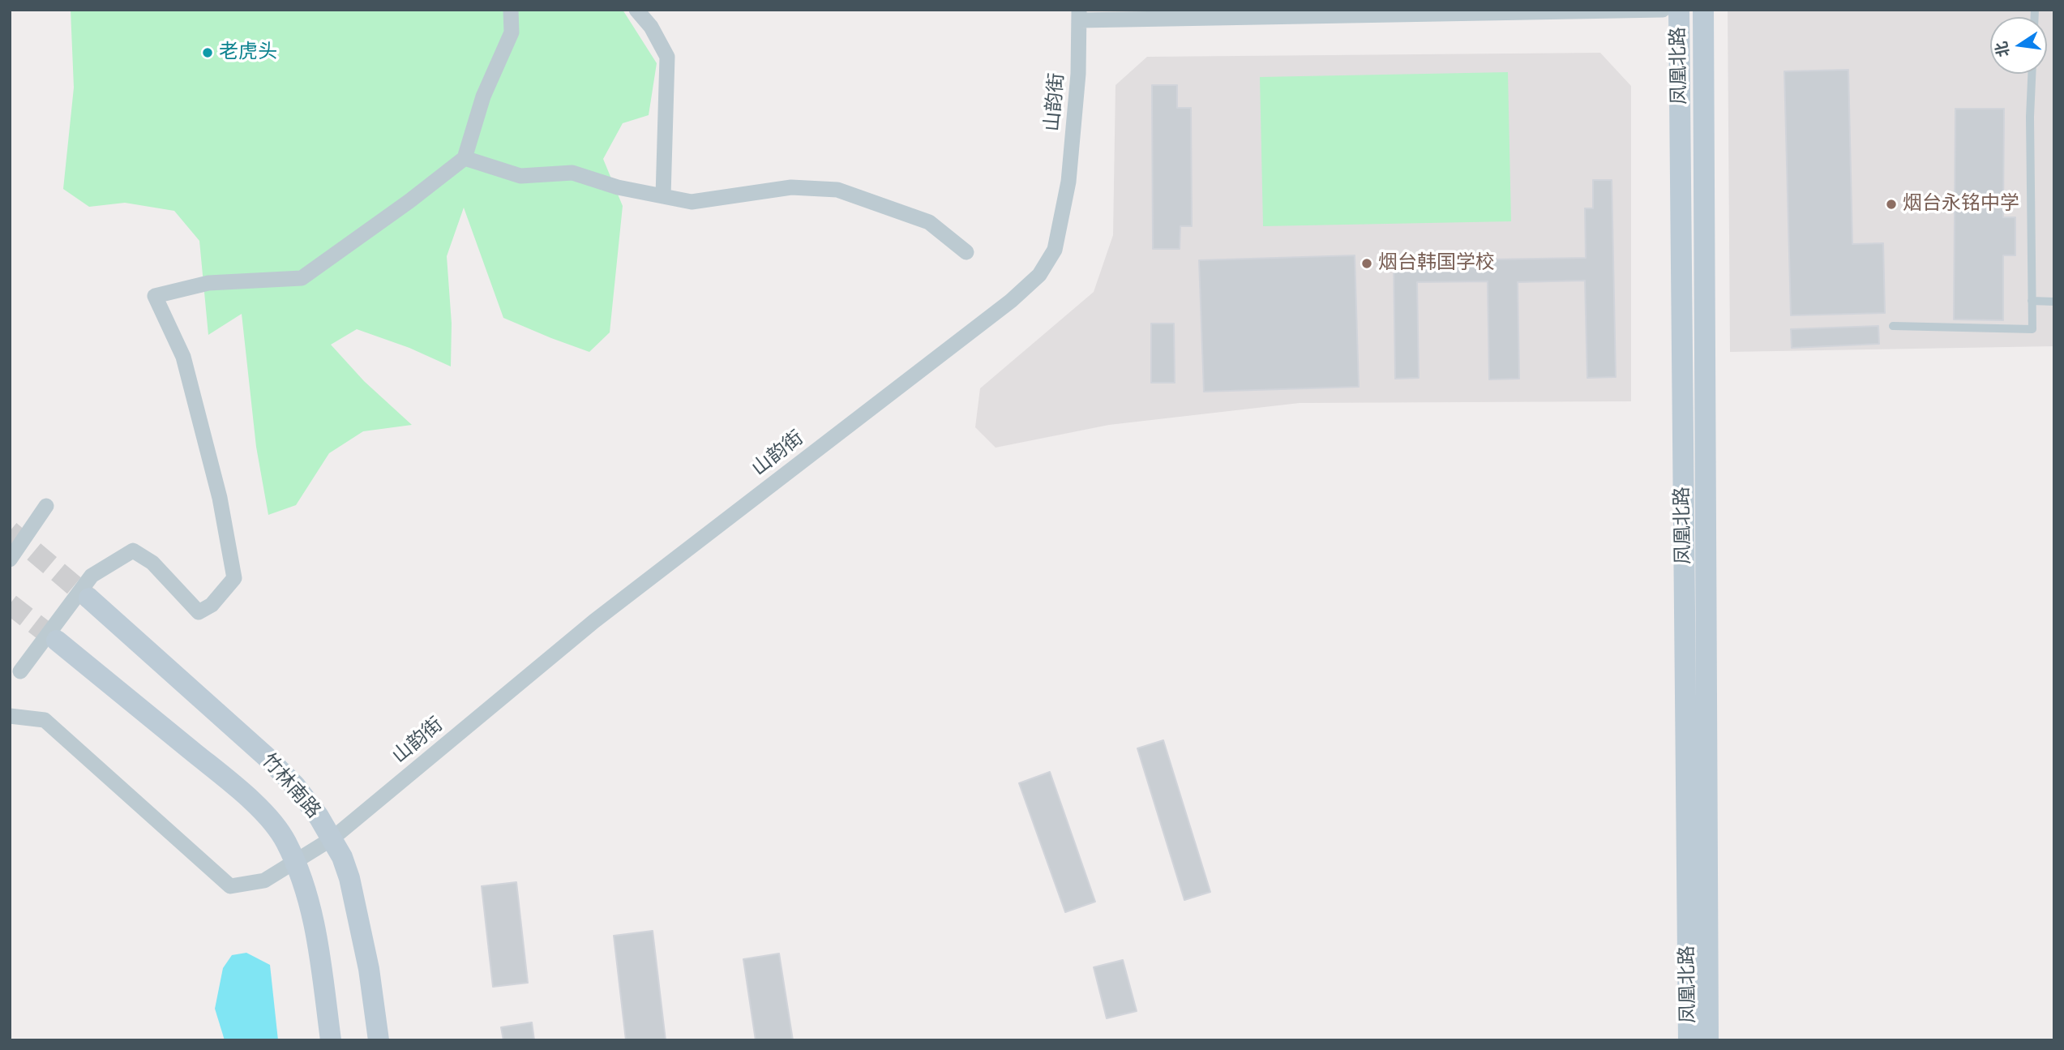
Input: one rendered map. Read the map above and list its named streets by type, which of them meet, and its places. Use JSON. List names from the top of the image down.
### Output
{
  "streets": {
    "street": ["凤凰北路", "山韵街", "竹林南路"]
  },
  "crossings": [
    ["山韵街", "竹林南路"]
  ],
  "places": ["老虎头", "烟台永铭中学", "烟台韩国学校"],
  "north": "left"
}
